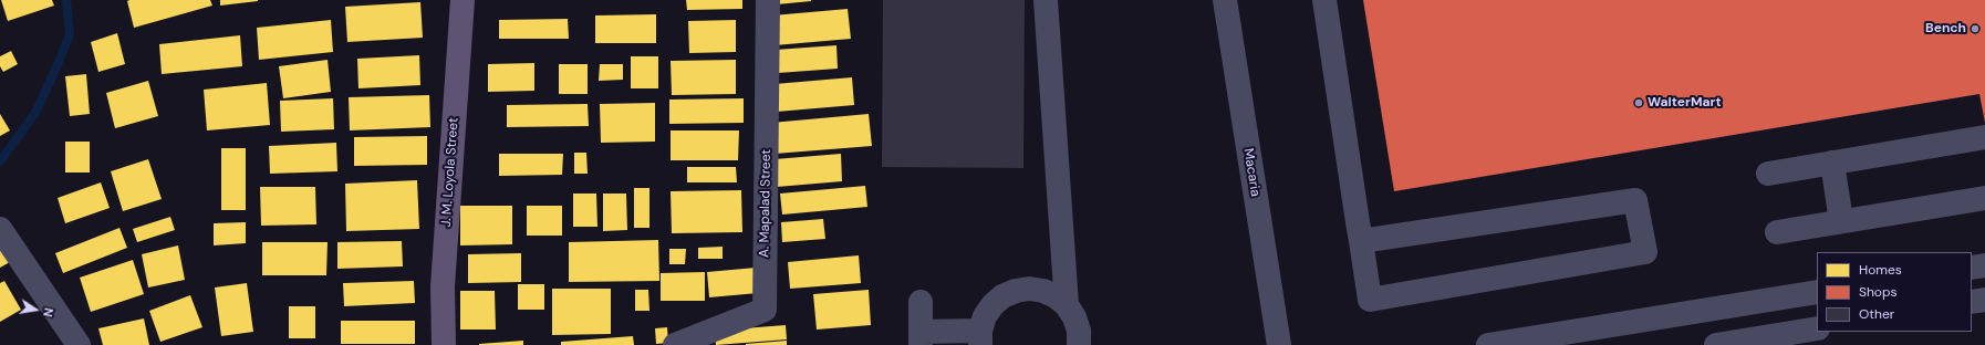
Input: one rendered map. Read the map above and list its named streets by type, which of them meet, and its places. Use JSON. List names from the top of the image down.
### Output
{
  "streets": {
    "main road": ["J. M. Loyola Street"],
    "street": ["Macaria", "A. Mapalad Street"]
  },
  "places": ["Bench", "WalterMart"],
  "legend": ["Homes", "Shops", "Other"],
  "north": "right"
}
